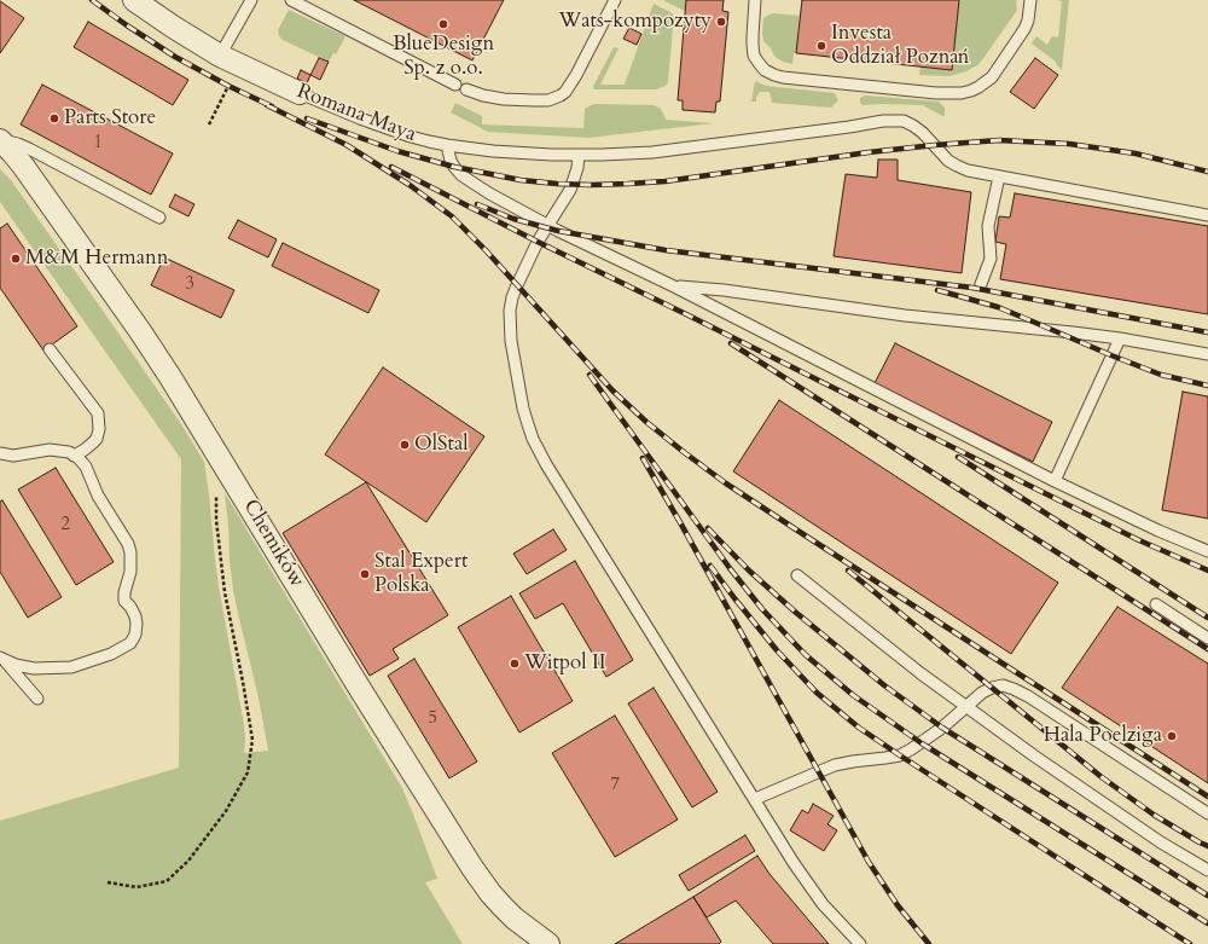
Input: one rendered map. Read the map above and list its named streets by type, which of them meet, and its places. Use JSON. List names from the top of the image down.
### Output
{
  "streets": {
    "street": ["Romana Maya", "Chemików"]
  },
  "places": [
    "Wats-kompozyty",
    "BlueDesign Sp. z o.o.",
    "Investa Oddział Poznań",
    "Parts Store",
    "M&M Hermann",
    "OlStal",
    "Stal Expert Polska",
    "Witpol II",
    "Hala Poelziga"
  ],
  "house_numbers": [
    "1",
    "3",
    "2",
    "5",
    "7"
  ]
}
